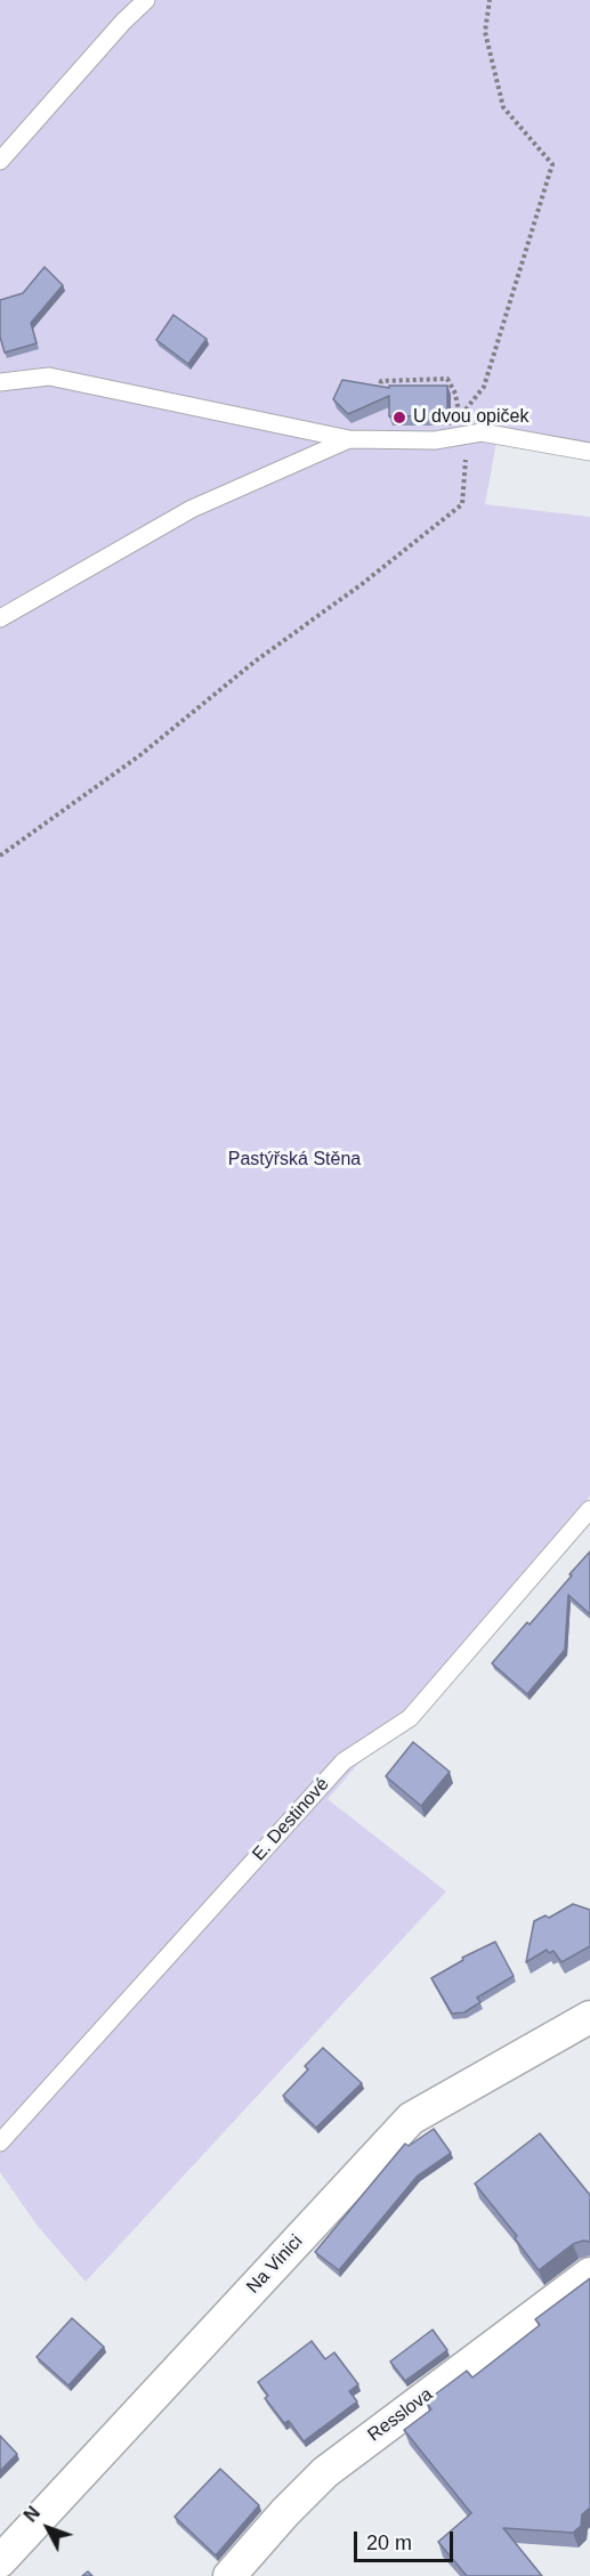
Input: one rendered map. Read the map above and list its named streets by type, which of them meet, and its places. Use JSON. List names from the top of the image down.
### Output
{
  "streets": {
    "street": ["Na Vinici", "Resslova"],
    "lane": ["E. Destinové"]
  },
  "parks": ["Pastýřská Stěna"],
  "places": ["U dvou opiček"],
  "scale_bar": "20 m",
  "north": "top left"
}
